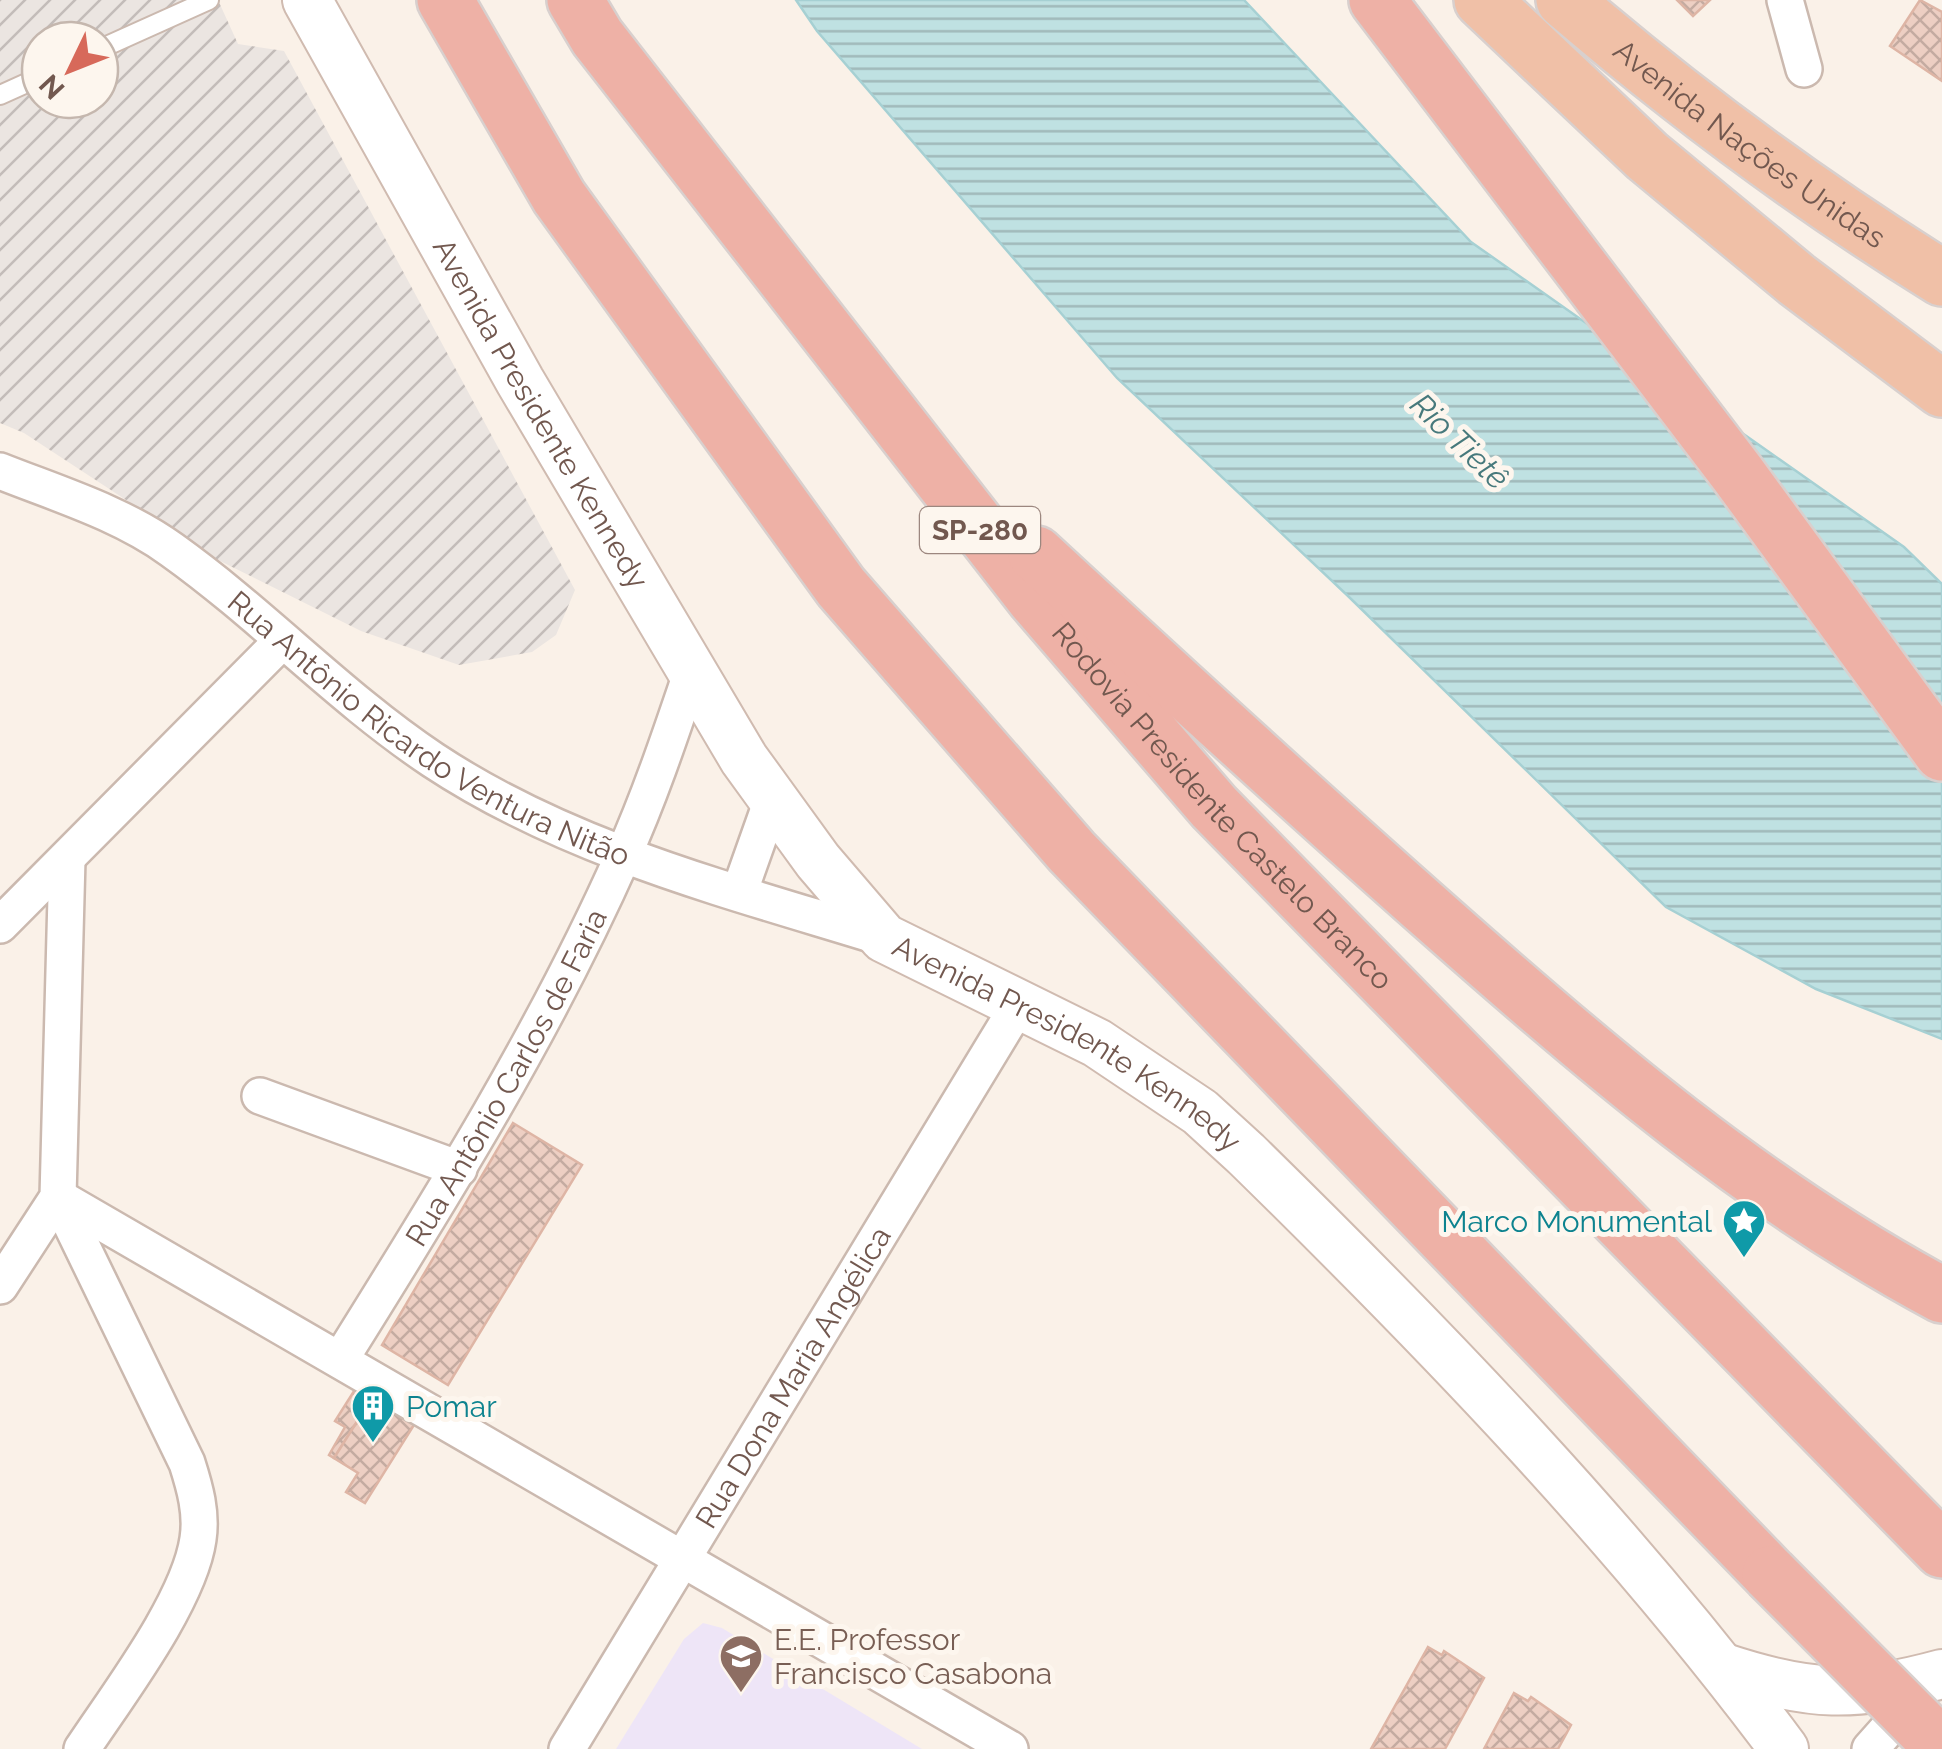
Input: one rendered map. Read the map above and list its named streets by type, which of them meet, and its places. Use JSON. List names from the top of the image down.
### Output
{
  "streets": {
    "highway": ["Avenida Nações Unidas", "SP-280", "Rodovia Presidente Castelo Branco"],
    "main road": ["Avenida Presidente Kennedy"],
    "street": ["Rua Antônio Ricardo Ventura Nitão", "Rua Antônio Carlos de Faria", "Rua Dona Maria Angélica"]
  },
  "crossings": [
    ["Avenida Presidente Kennedy", "Rua Antônio Ricardo Ventura Nitão"],
    ["Avenida Presidente Kennedy", "Rua Antônio Carlos de Faria"],
    ["Avenida Presidente Kennedy", "Rua Dona Maria Angélica"],
    ["Rua Antônio Ricardo Ventura Nitão", "Rua Antônio Carlos de Faria"]
  ],
  "water": ["Rio Tietê"],
  "places": {
    "place": ["Marco Monumental"],
    "building": ["Pomar"],
    "school or university": ["E.E. Professor Francisco Casabona"]
  },
  "north": "bottom left"
}
